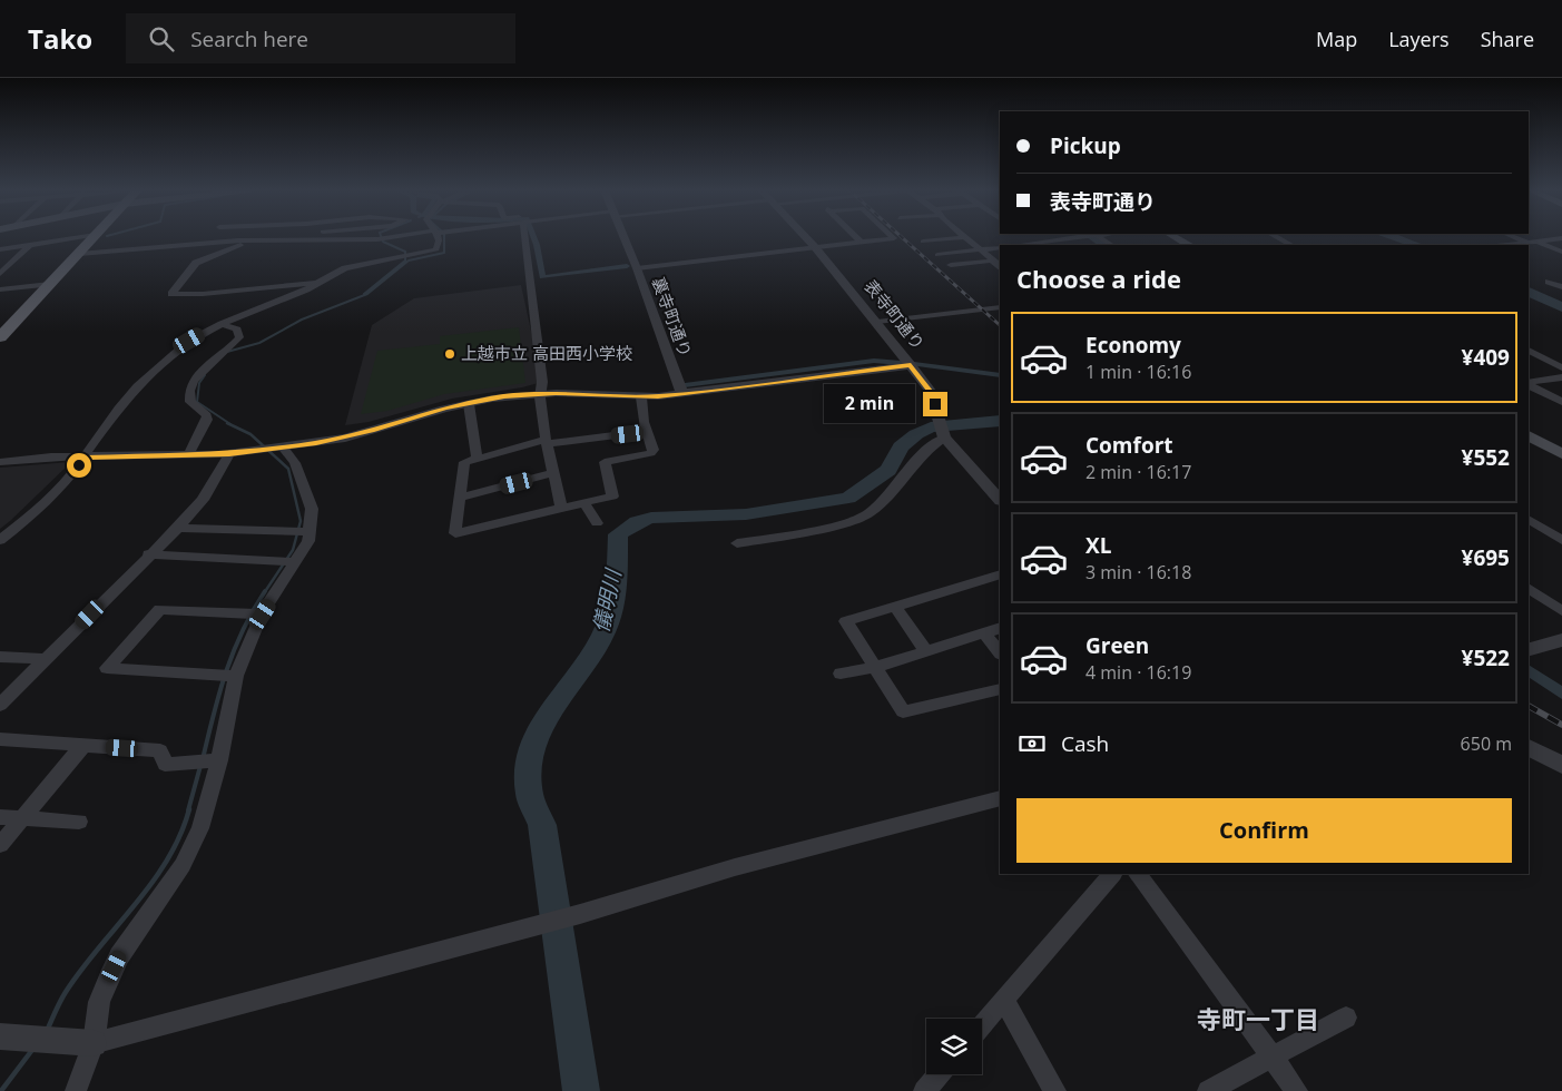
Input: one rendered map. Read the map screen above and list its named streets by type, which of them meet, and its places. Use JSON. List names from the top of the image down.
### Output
{
  "streets": {
    "street": ["表寺町通り", "裏寺町通り"]
  },
  "districts": ["寺町一丁目"],
  "water": ["儀明川"],
  "places": ["上越市立 高田西小学校"],
  "page": {
    "header": "Tako",
    "search": "Search here",
    "nav": ["Map", "Layers", "Share"],
    "banner": ["Pickup", "表寺町通り"],
    "heading": "Choose a ride",
    "list": [
      {
        "name": "Economy",
        "note": "1 min · 16:16",
        "value": "¥409"
      },
      {
        "name": "Comfort",
        "note": "2 min · 16:17",
        "value": "¥552"
      },
      {
        "name": "XL",
        "note": "3 min · 16:18",
        "value": "¥695"
      },
      {
        "name": "Green",
        "note": "4 min · 16:19",
        "value": "¥522"
      }
    ],
    "bubble": "2 min",
    "pay": ["Cash", "650 m"],
    "buttons": "Confirm"
  }
}
